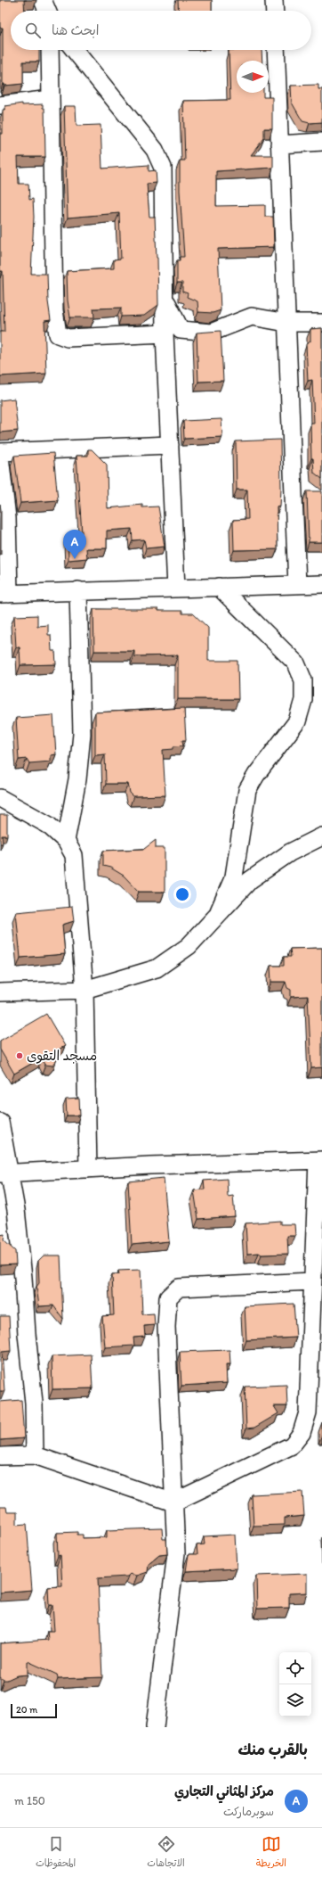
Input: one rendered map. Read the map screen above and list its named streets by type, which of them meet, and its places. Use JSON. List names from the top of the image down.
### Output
{
  "places": ["مسجد التقوى"],
  "scale_bar": "20 m",
  "north": "right",
  "page": {
    "search": "ابحث هنا",
    "pins": "A",
    "scale": "20 m",
    "heading": "بالقرب منك",
    "list": [
      {
        "mark": "A",
        "name": "مركز المثاني التجاري",
        "note": "سوبرماركت",
        "value": "150 m"
      }
    ],
    "nav": ["الخريطة", "الاتجاهات", "المحفوظات"]
  }
}
